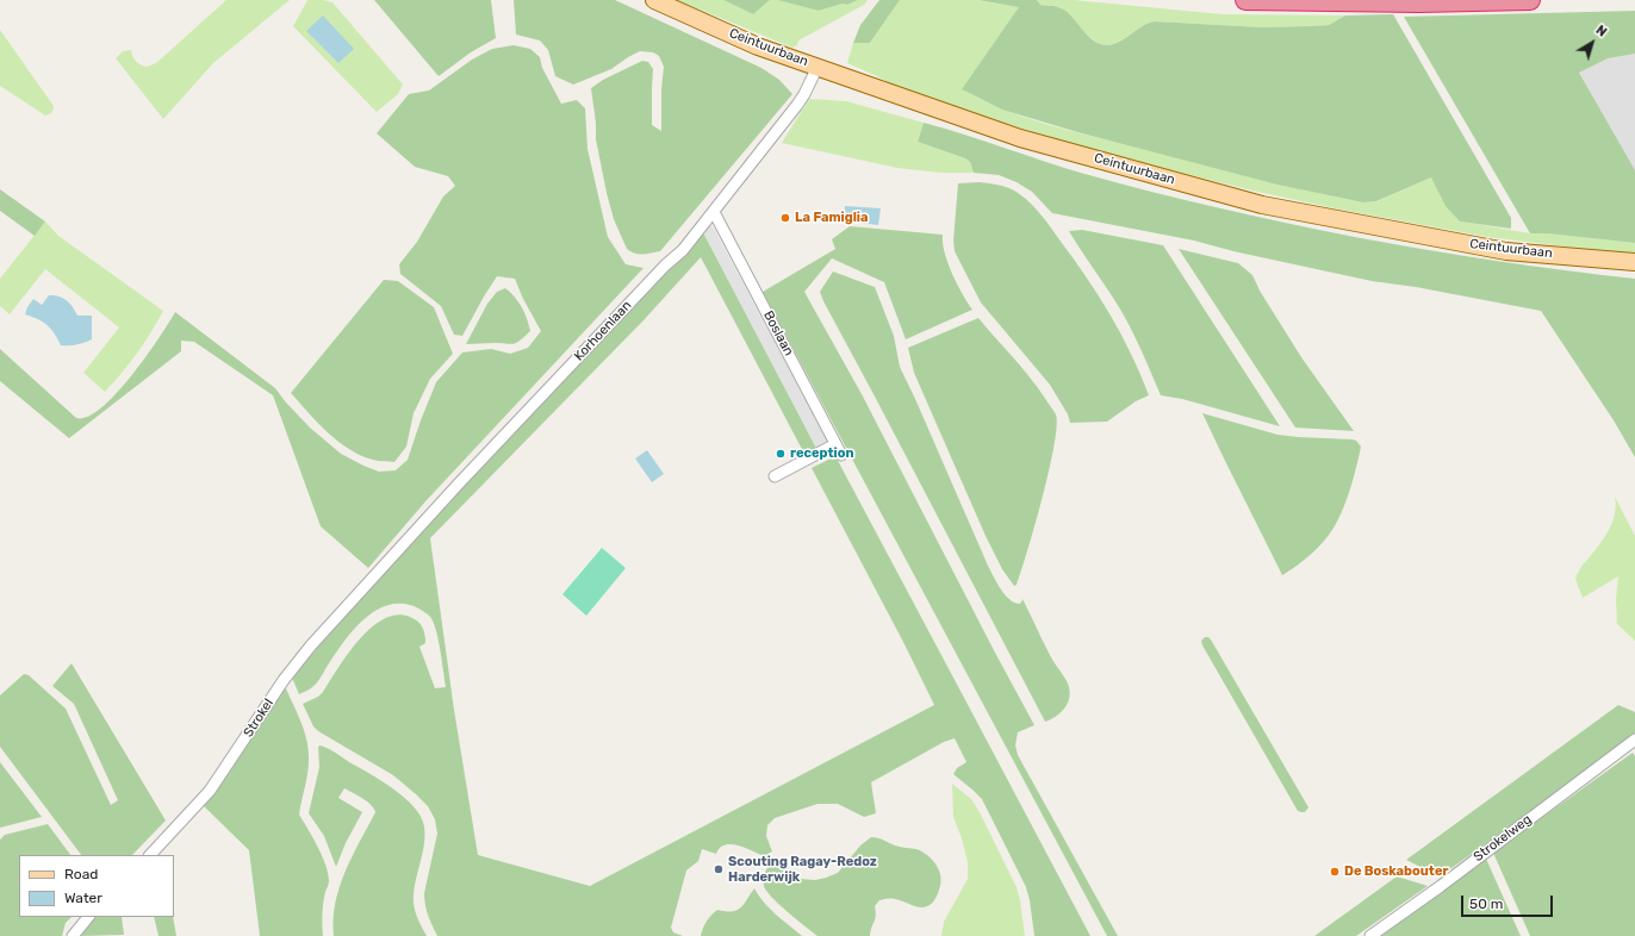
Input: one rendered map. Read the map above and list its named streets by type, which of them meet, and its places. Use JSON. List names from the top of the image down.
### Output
{
  "streets": {
    "main road": ["Ceintuurbaan"],
    "street": [
      "Korhoenlaan",
      "Boslaan",
      "Strokel",
      "Strokelweg"
    ]
  },
  "crossings": [
    ["Ceintuurbaan", "Korhoenlaan"],
    ["Korhoenlaan", "Boslaan"],
    ["Korhoenlaan", "Strokel"]
  ],
  "places": [
    "La Famiglia",
    "reception",
    "Scouting Ragay-Redoz Harderwijk",
    "De Boskabouter"
  ],
  "legend": ["Road", "Water"],
  "scale_bar": "50 m",
  "north": "top right"
}
